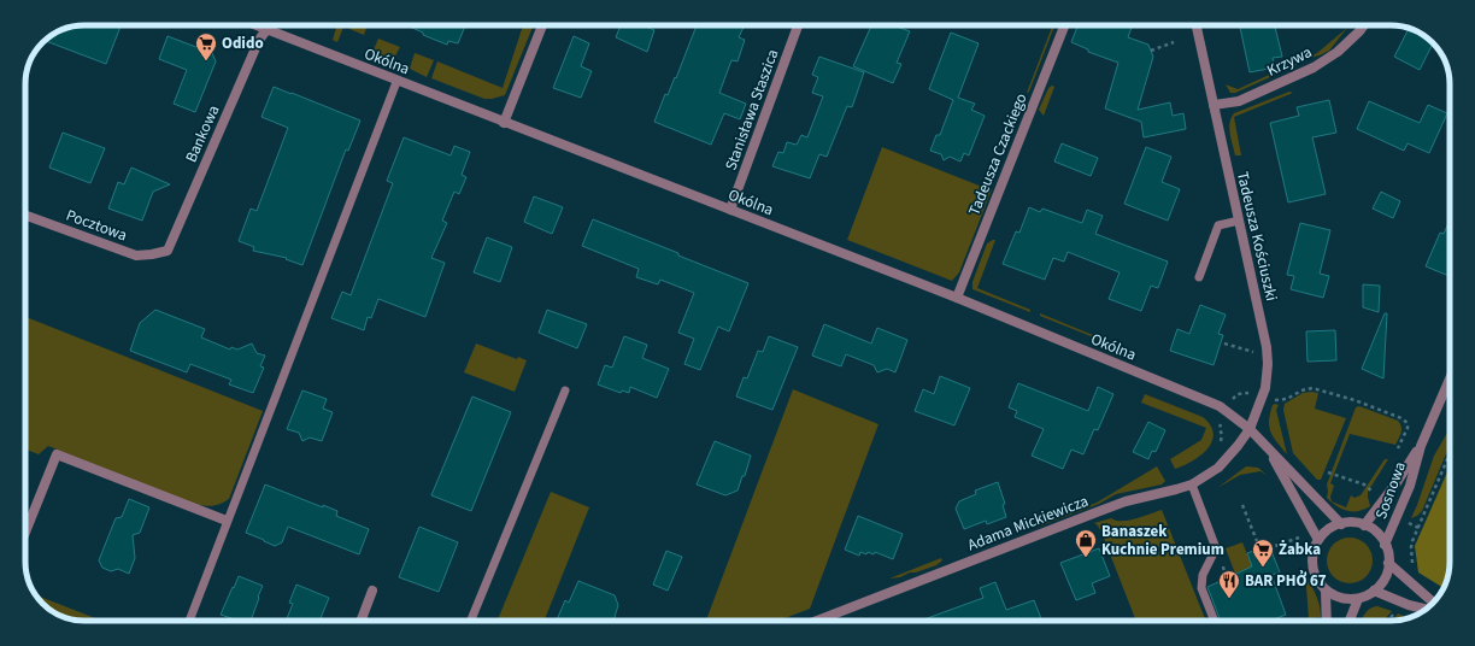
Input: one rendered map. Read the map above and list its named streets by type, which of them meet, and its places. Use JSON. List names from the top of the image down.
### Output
{
  "streets": {
    "street": [
      "Okólna",
      "Krzywa",
      "Stanisława Staszica",
      "Bankowa",
      "Tadeusza Czackiego",
      "Pocztowa",
      "Tadeusza Kościuszki",
      "Sosnowa",
      "Adama Mickiewicza"
    ]
  },
  "crossings": [
    ["Okólna", "Stanisława Staszica"],
    ["Okólna", "Bankowa"],
    ["Okólna", "Tadeusza Czackiego"],
    ["Okólna", "Tadeusza Kościuszki"],
    ["Okólna", "Adama Mickiewicza"],
    ["Krzywa", "Tadeusza Kościuszki"],
    ["Bankowa", "Pocztowa"],
    ["Tadeusza Kościuszki", "Adama Mickiewicza"]
  ],
  "places": {
    "supermarket": ["Odido", "Żabka"],
    "shop": ["Banaszek Kuchnie Premium"],
    "restaurant": ["BAR PHỞ 67"]
  }
}
